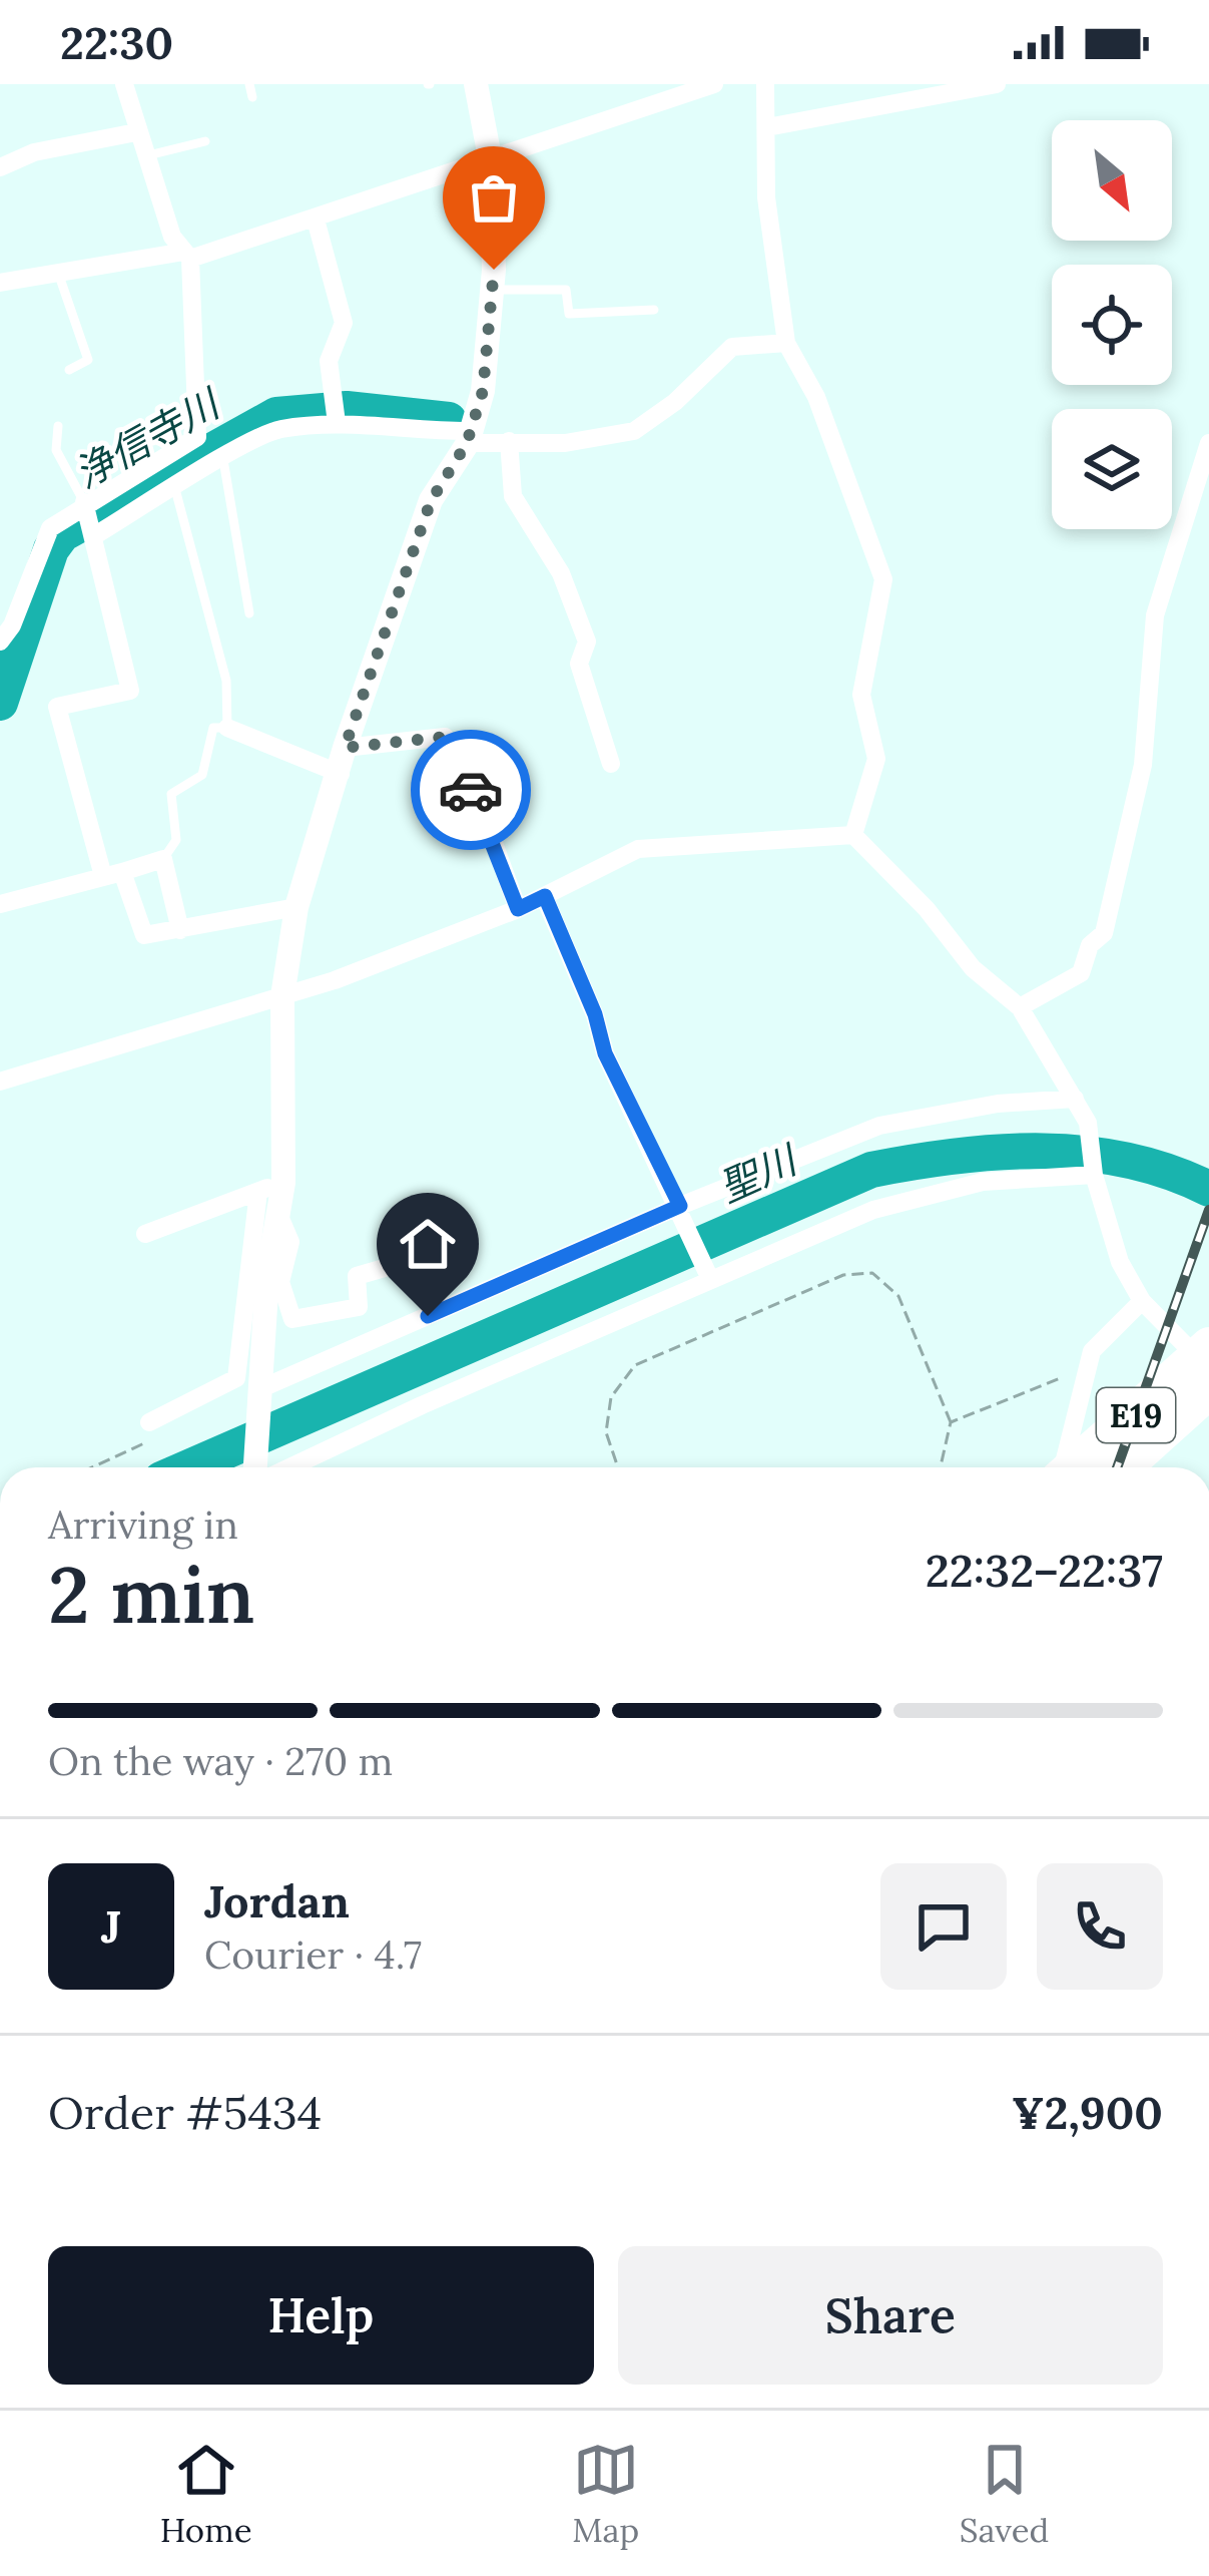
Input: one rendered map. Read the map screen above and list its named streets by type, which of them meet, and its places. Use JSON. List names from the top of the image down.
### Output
{
  "streets": {
    "highway": ["E19"]
  },
  "water": ["浄信寺川", "聖川"],
  "north": "bottom right",
  "page": {
    "status": "22:30",
    "heading": ["2 min", "Arriving in", "22:32–22:37"],
    "panel": [
      "Jordan",
      "Courier · 4.7",
      "Order #5434",
      "¥2,900"
    ],
    "bar": "On the way · 270 m",
    "round": "J",
    "buttons": ["Help", "Share"],
    "tabs": ["Home", "Map", "Saved"]
  }
}
